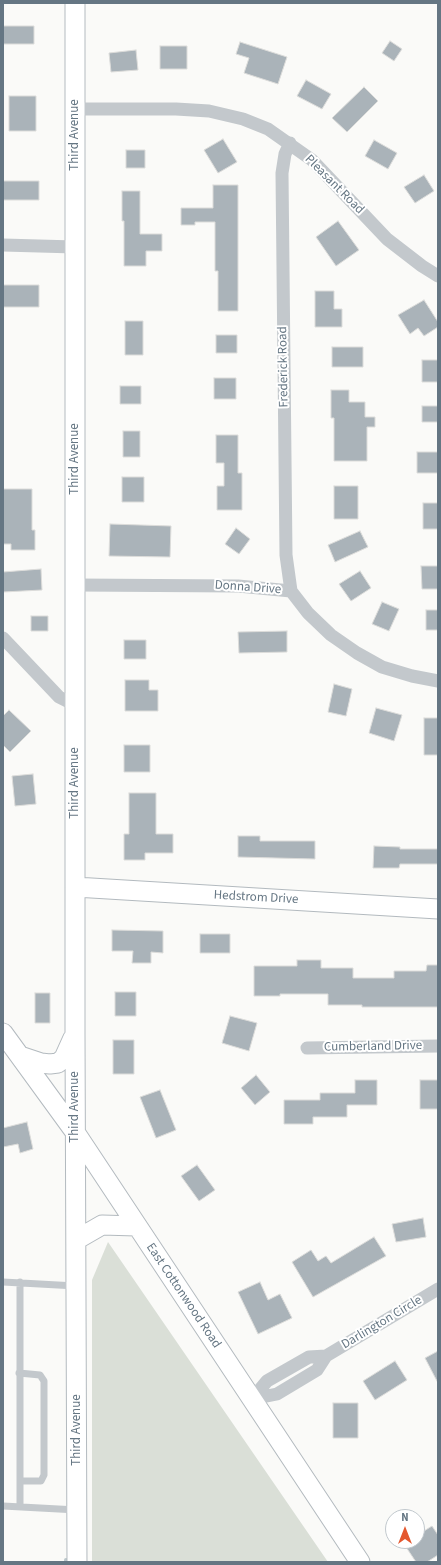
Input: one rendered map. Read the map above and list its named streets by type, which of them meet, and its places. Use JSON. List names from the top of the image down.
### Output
{
  "streets": {
    "street": [
      "Third Avenue",
      "Pleasant Road",
      "Frederick Road",
      "Donna Drive",
      "Hedstrom Drive",
      "Cumberland Drive",
      "East Cottonwood Road",
      "Darlington Circle"
    ]
  },
  "crossings": [
    ["Third Avenue", "Pleasant Road"],
    ["Third Avenue", "Donna Drive"],
    ["Third Avenue", "Hedstrom Drive"],
    ["Third Avenue", "East Cottonwood Road"],
    ["Pleasant Road", "Frederick Road"],
    ["Frederick Road", "Donna Drive"],
    ["East Cottonwood Road", "Darlington Circle"]
  ],
  "north": "top"
}
